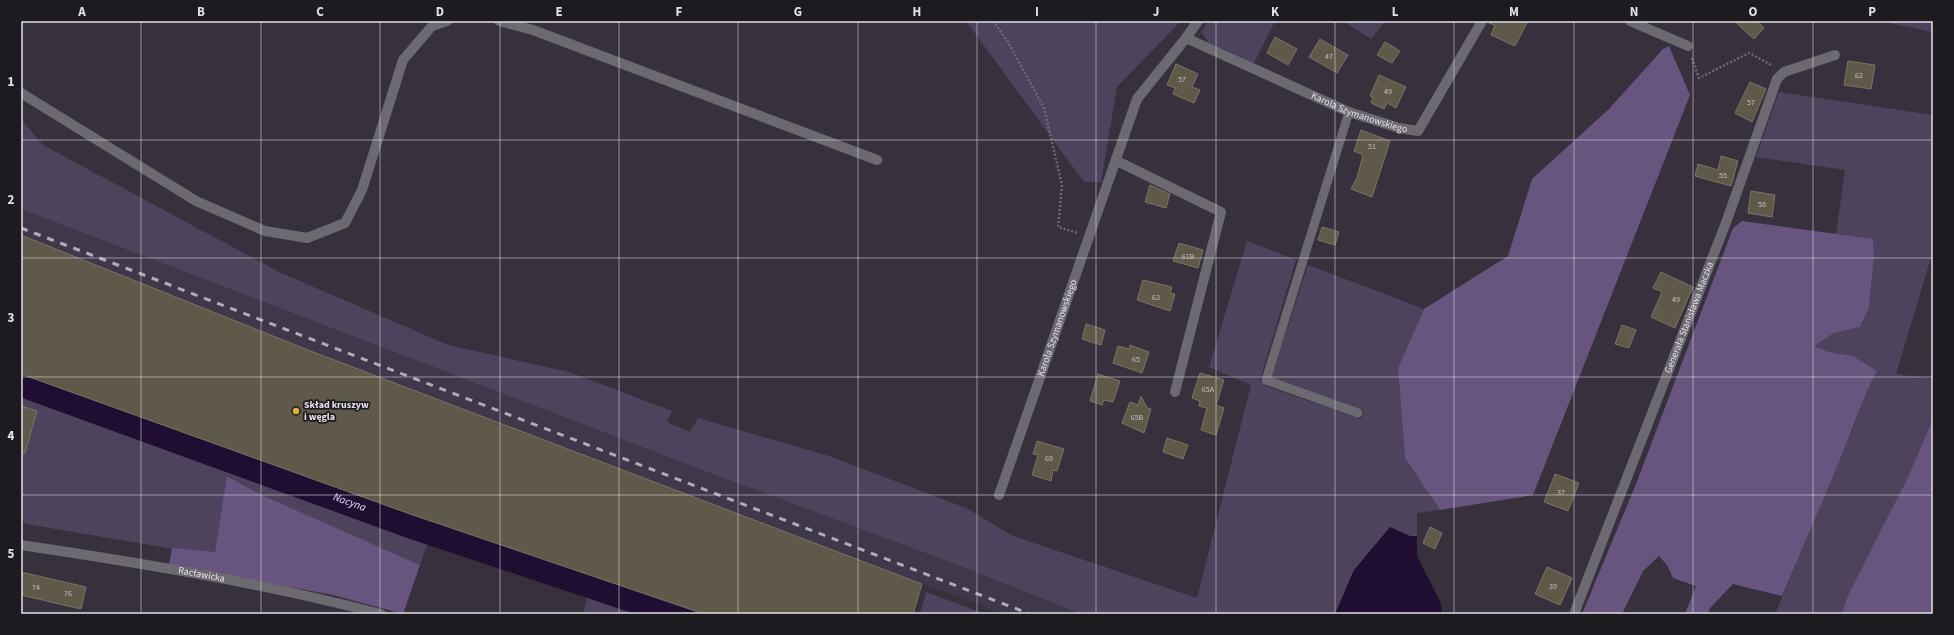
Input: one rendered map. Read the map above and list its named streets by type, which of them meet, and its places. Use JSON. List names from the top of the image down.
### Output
{
  "streets": {
    "street": ["Karola Szymanowskiego", "Generała Stanisława Maczka", "Racławicka"]
  },
  "water": ["Nacyna"],
  "places": ["Skład kruszyw i węgla"],
  "house_numbers": [
    "47",
    "62",
    "57",
    "49",
    "57",
    "51",
    "55",
    "58",
    "61B",
    "63",
    "49",
    "65",
    "65A",
    "65B",
    "69",
    "37",
    "39",
    "74",
    "76"
  ],
  "grid": {
    "columns": [
      "A",
      "B",
      "C",
      "D",
      "E",
      "F",
      "G",
      "H",
      "I",
      "J",
      "K",
      "L",
      "M",
      "N",
      "O",
      "P"
    ],
    "rows": [
      "1",
      "2",
      "3",
      "4",
      "5"
    ]
  }
}
